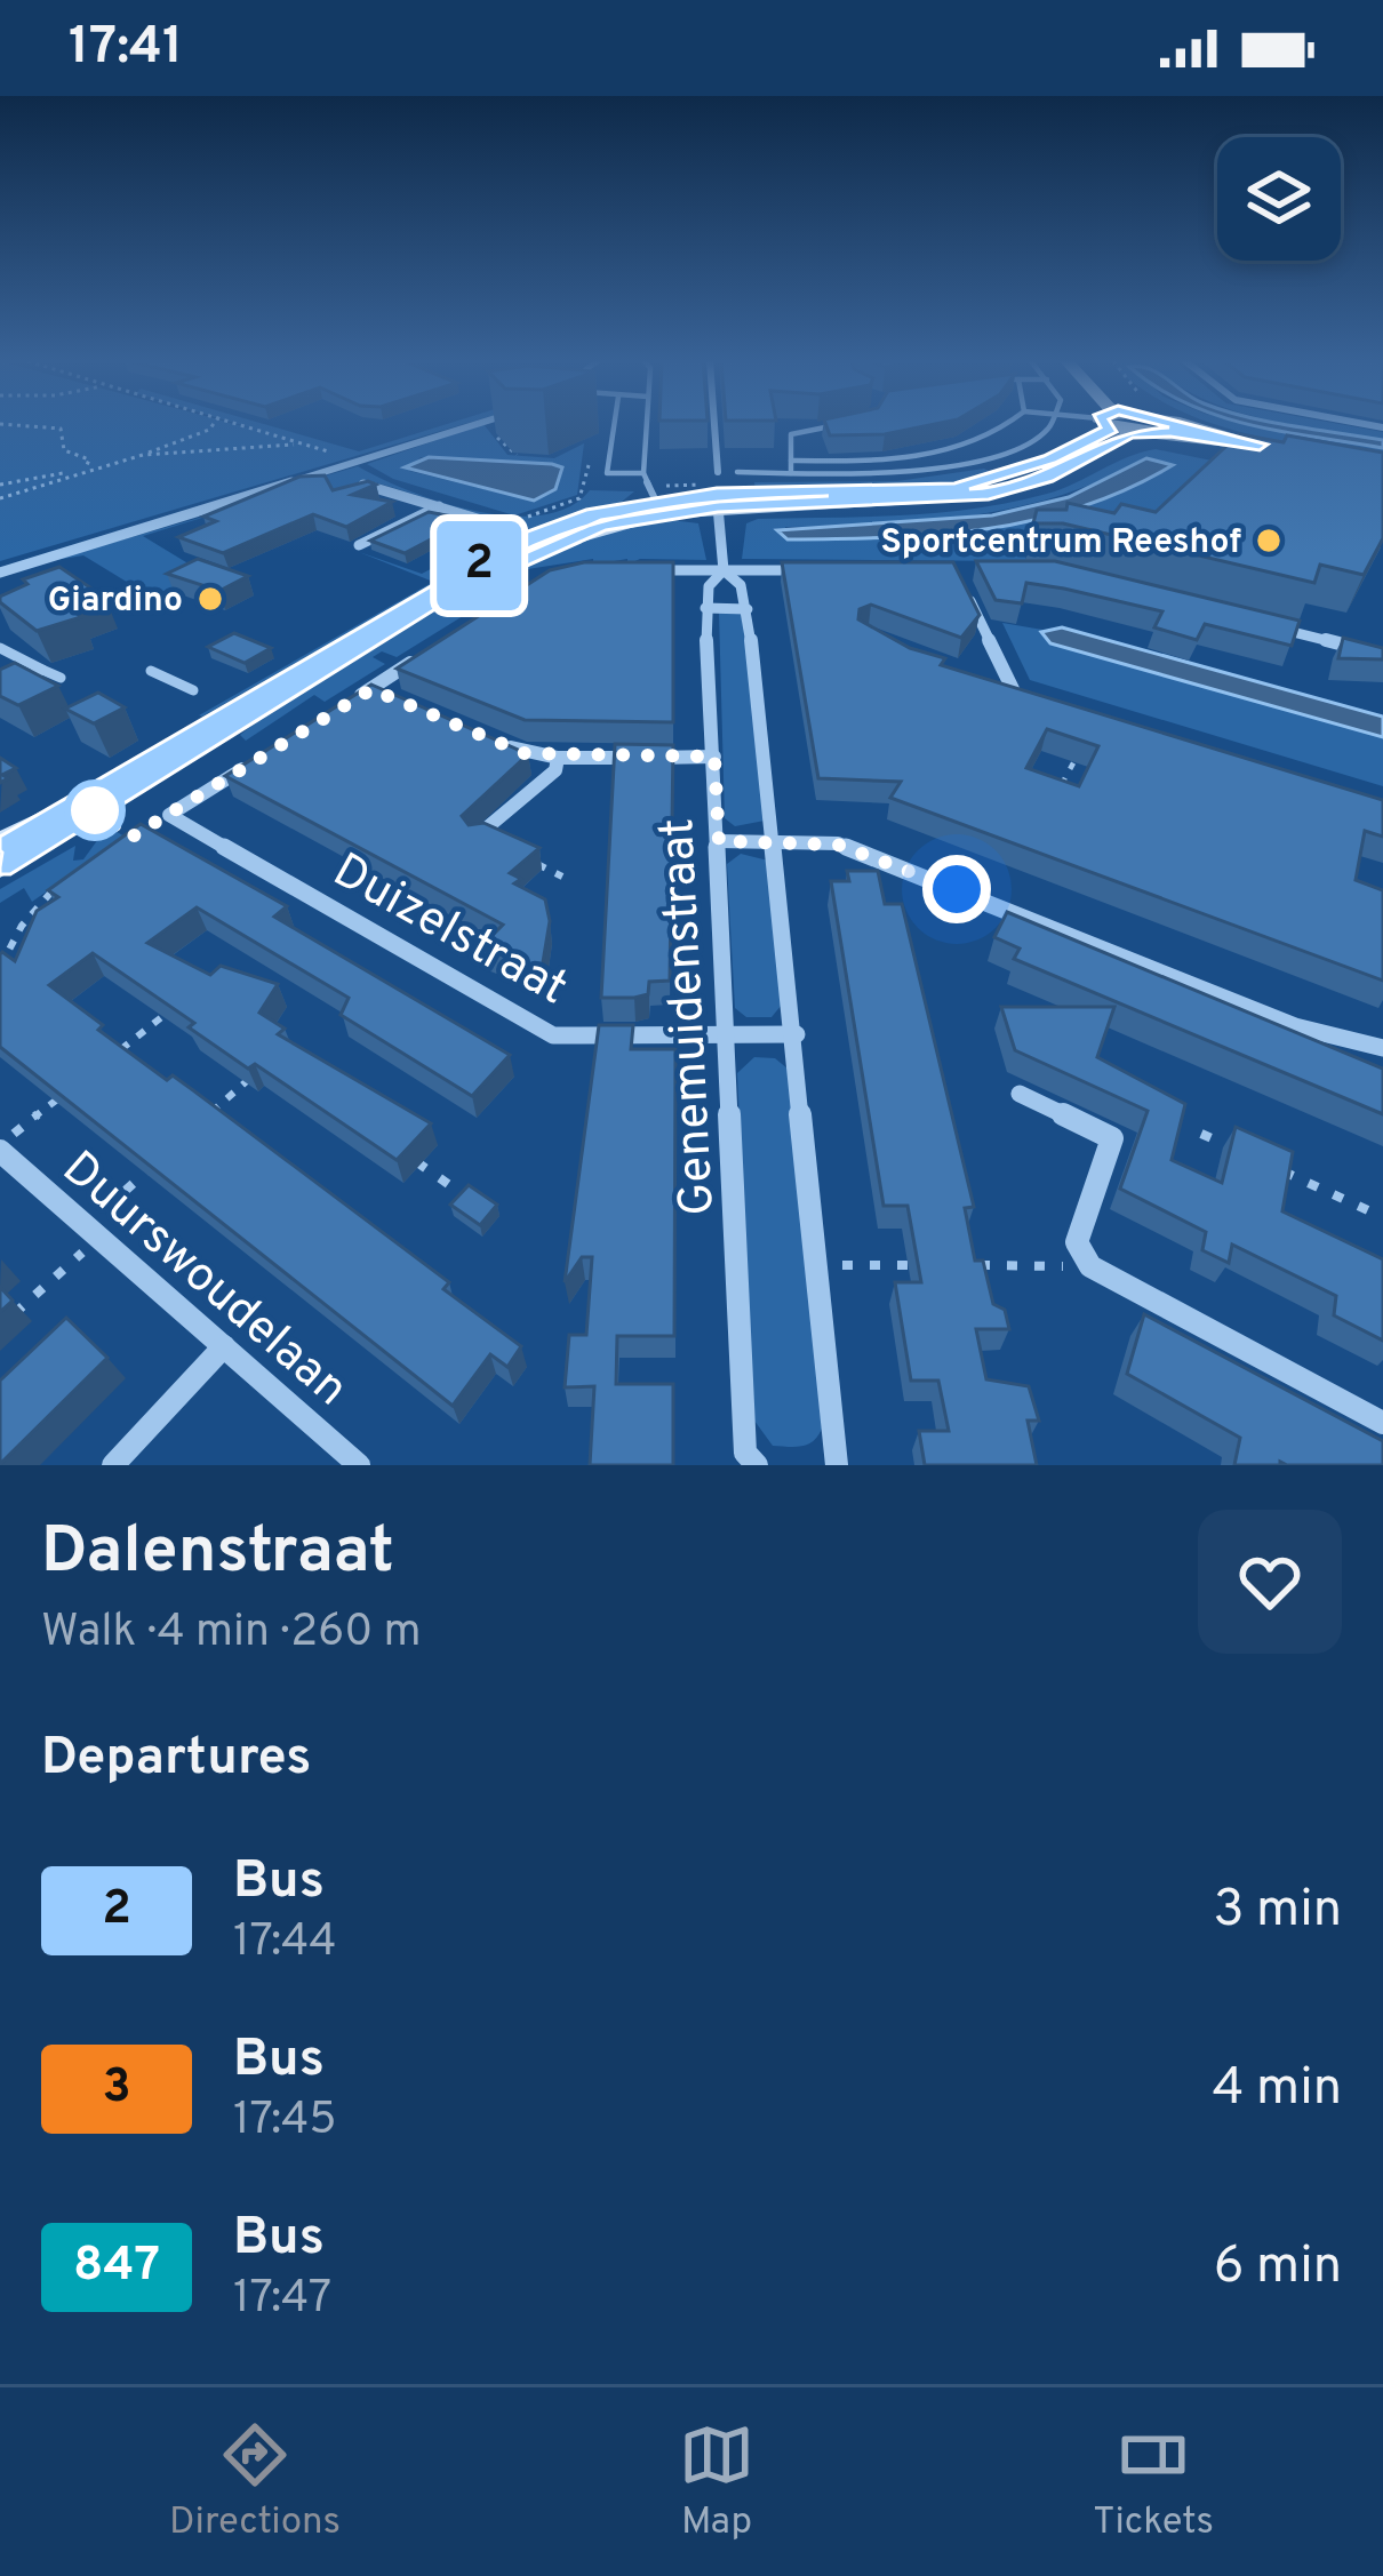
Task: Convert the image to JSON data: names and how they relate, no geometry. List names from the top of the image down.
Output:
{
  "streets": {
    "street": ["Duizelstraat", "Genemuidenstraat", "Duurswoudelaan"]
  },
  "crossings": [
    ["Duizelstraat", "Genemuidenstraat"]
  ],
  "places": ["Sportcentrum Reeshof", "Giardino"],
  "lines": ["bus line 2"],
  "page": {
    "status": "17:41",
    "on_map": "2",
    "heading": [
      ["Dalenstraat", "Walk · 4 min · 260 m"],
      "Departures"
    ],
    "list": [
      {
        "mark": "2",
        "name": "Bus",
        "note": "17:44",
        "value": "3 min"
      },
      {
        "mark": "3",
        "name": "Bus",
        "note": "17:45",
        "value": "4 min"
      },
      {
        "mark": "847",
        "name": "Bus",
        "note": "17:47",
        "value": "6 min"
      }
    ],
    "tabs": ["Directions", "Map", "Tickets"]
  }
}
